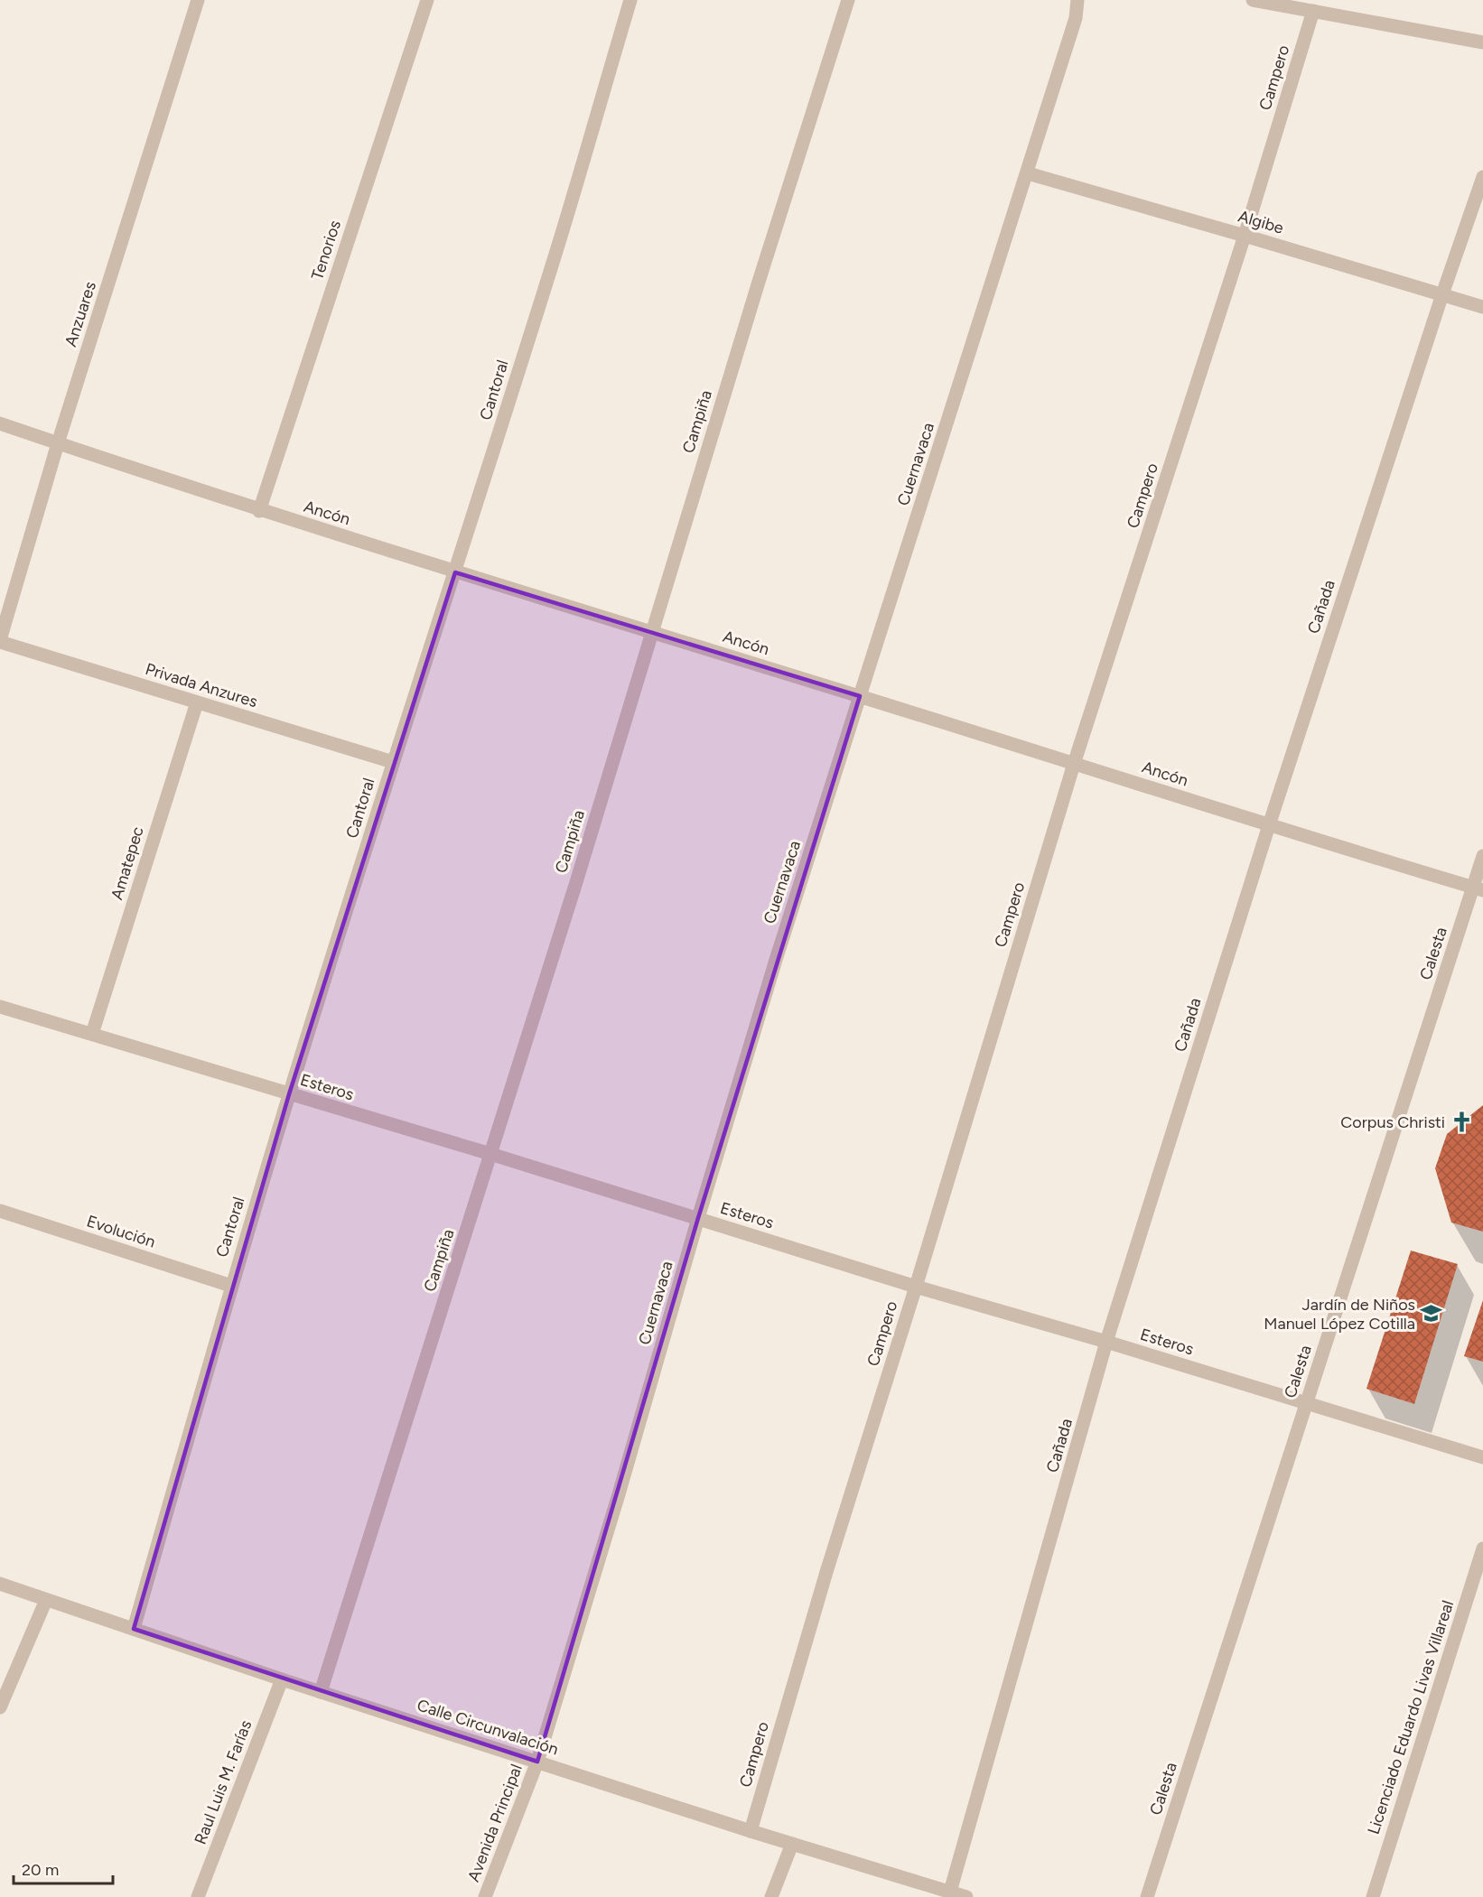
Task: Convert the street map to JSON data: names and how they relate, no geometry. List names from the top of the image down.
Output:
{
  "streets": {
    "street": [
      "Campero",
      "Algibe",
      "Tenorios",
      "Anzuares",
      "Cantoral",
      "Campiña",
      "Cuernavaca",
      "Ancón",
      "Cañada",
      "Privada Anzures",
      "Amatepec",
      "Calesta",
      "Esteros",
      "Evolución",
      "Licenciado Eduardo Livas Villareal",
      "Calle Circunvalación",
      "Raul Luis M. Farías",
      "Avenida Principal"
    ]
  },
  "crossings": [
    ["Campero", "Algibe"],
    ["Campero", "Ancón"],
    ["Campero", "Esteros"],
    ["Campero", "Calle Circunvalación"],
    ["Algibe", "Cuernavaca"],
    ["Algibe", "Cañada"],
    ["Tenorios", "Ancón"],
    ["Anzuares", "Ancón"],
    ["Anzuares", "Privada Anzures"],
    ["Cantoral", "Ancón"],
    ["Cantoral", "Privada Anzures"],
    ["Cantoral", "Esteros"],
    ["Cantoral", "Evolución"],
    ["Cantoral", "Calle Circunvalación"],
    ["Campiña", "Ancón"],
    ["Campiña", "Esteros"],
    ["Campiña", "Calle Circunvalación"],
    ["Cuernavaca", "Ancón"],
    ["Cuernavaca", "Esteros"],
    ["Cuernavaca", "Calle Circunvalación"],
    ["Cuernavaca", "Avenida Principal"],
    ["Ancón", "Cañada"],
    ["Ancón", "Calesta"],
    ["Cañada", "Esteros"],
    ["Cañada", "Calle Circunvalación"],
    ["Privada Anzures", "Amatepec"],
    ["Amatepec", "Esteros"],
    ["Calesta", "Esteros"],
    ["Calle Circunvalación", "Raul Luis M. Farías"],
    ["Calle Circunvalación", "Avenida Principal"]
  ],
  "places": {
    "church": ["Corpus Christi"],
    "school or university": ["Jardín de Niños Manuel López Cotilla"]
  },
  "scale_bar": "20 m"
}
